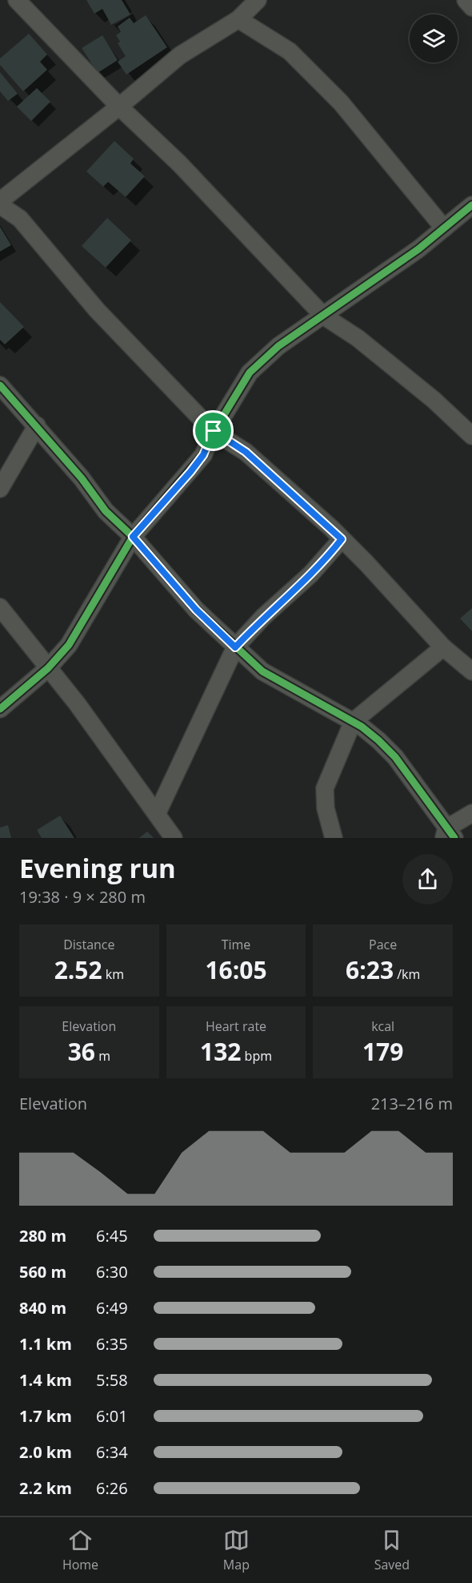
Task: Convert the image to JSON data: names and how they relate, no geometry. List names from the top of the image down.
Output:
{
  "page": {
    "heading": ["Evening run", "19:38 · 9 × 280 m"],
    "stats": [
      ["Distance", "2.52 km"],
      ["Time", "16:05"],
      ["Pace", "6:23 /km"],
      ["Elevation", "36 m"],
      ["Heart rate", "132 bpm"],
      ["kcal", "179"]
    ],
    "chart": ["Elevation", "213–216 m"],
    "list": [
      {
        "name": "280 m",
        "note": "6:45"
      },
      {
        "name": "560 m",
        "note": "6:30"
      },
      {
        "name": "840 m",
        "note": "6:49"
      },
      {
        "name": "1.1 km",
        "note": "6:35"
      },
      {
        "name": "1.4 km",
        "note": "5:58"
      },
      {
        "name": "1.7 km",
        "note": "6:01"
      },
      {
        "name": "2.0 km",
        "note": "6:34"
      },
      {
        "name": "2.2 km",
        "note": "6:26"
      }
    ],
    "tabs": ["Home", "Map", "Saved"]
  }
}
